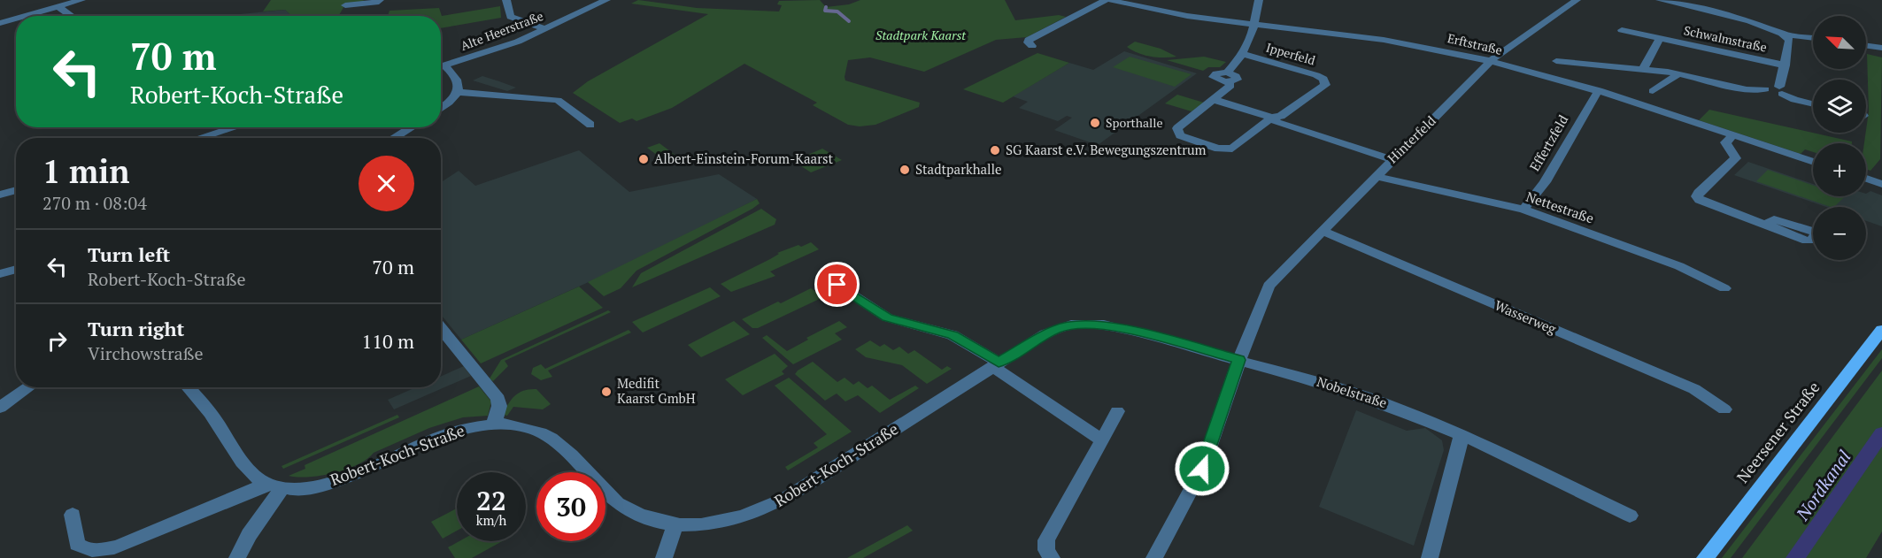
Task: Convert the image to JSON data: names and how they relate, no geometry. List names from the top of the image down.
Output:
{
  "streets": {
    "main road": ["Neersener Straße"],
    "street": [
      "Alte Heerstraße",
      "Schwalmstraße",
      "Erftstraße",
      "Ipperfeld",
      "Hinterfeld",
      "Effertzfeld",
      "Nettestraße",
      "Wasserweg",
      "Nobelstraße",
      "Robert-Koch-Straße"
    ]
  },
  "crossings": [
    ["Erftstraße", "Hinterfeld"],
    ["Erftstraße", "Effertzfeld"],
    ["Hinterfeld", "Nettestraße"],
    ["Hinterfeld", "Wasserweg"],
    ["Hinterfeld", "Nobelstraße"],
    ["Hinterfeld", "Robert-Koch-Straße"],
    ["Effertzfeld", "Nettestraße"],
    ["Nobelstraße", "Robert-Koch-Straße"]
  ],
  "water": ["Nordkanal"],
  "parks": ["Stadtpark Kaarst"],
  "places": [
    "Sporthalle",
    "SG Kaarst e.V. Bewegungszentrum",
    "Albert-Einstein-Forum-Kaarst",
    "Stadtparkhalle",
    "Medifit Kaarst GmbH"
  ],
  "north": "top left",
  "page": {
    "map_buttons": ["+", "−"],
    "turn": ["70 m", "Robert-Koch-Straße"],
    "heading": ["1 min", "270 m · 08:04"],
    "list": [
      {
        "name": "Turn left",
        "note": "Robert-Koch-Straße",
        "value": "70 m"
      },
      {
        "name": "Turn right",
        "note": "Virchowstraße",
        "value": "110 m"
      }
    ],
    "speed": "22 km/h",
    "limit": "30"
  }
}
